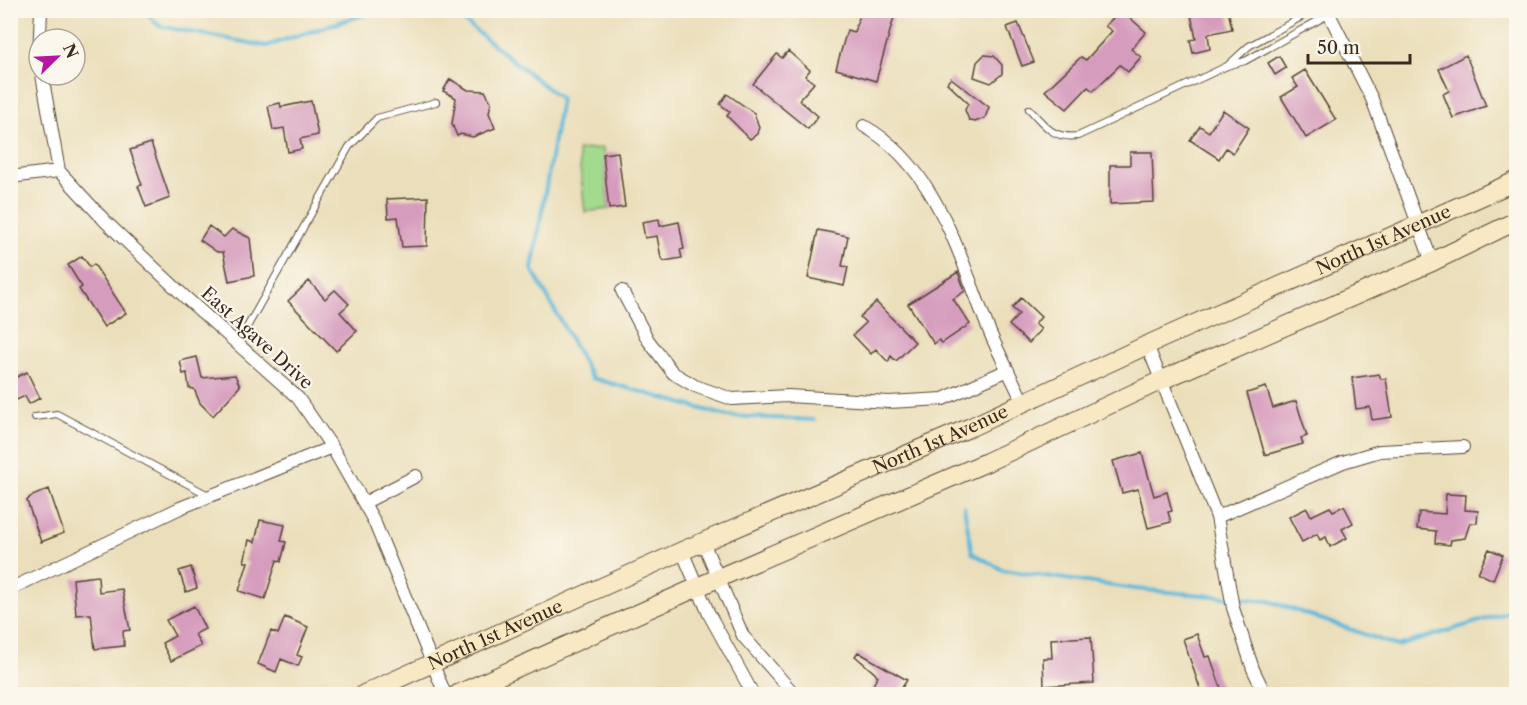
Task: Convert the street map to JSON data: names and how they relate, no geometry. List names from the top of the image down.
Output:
{
  "streets": {
    "main road": ["North 1st Avenue"],
    "street": ["East Agave Drive"]
  },
  "crossings": [
    ["North 1st Avenue", "East Agave Drive"]
  ],
  "scale_bar": "50 m",
  "north": "top right"
}
